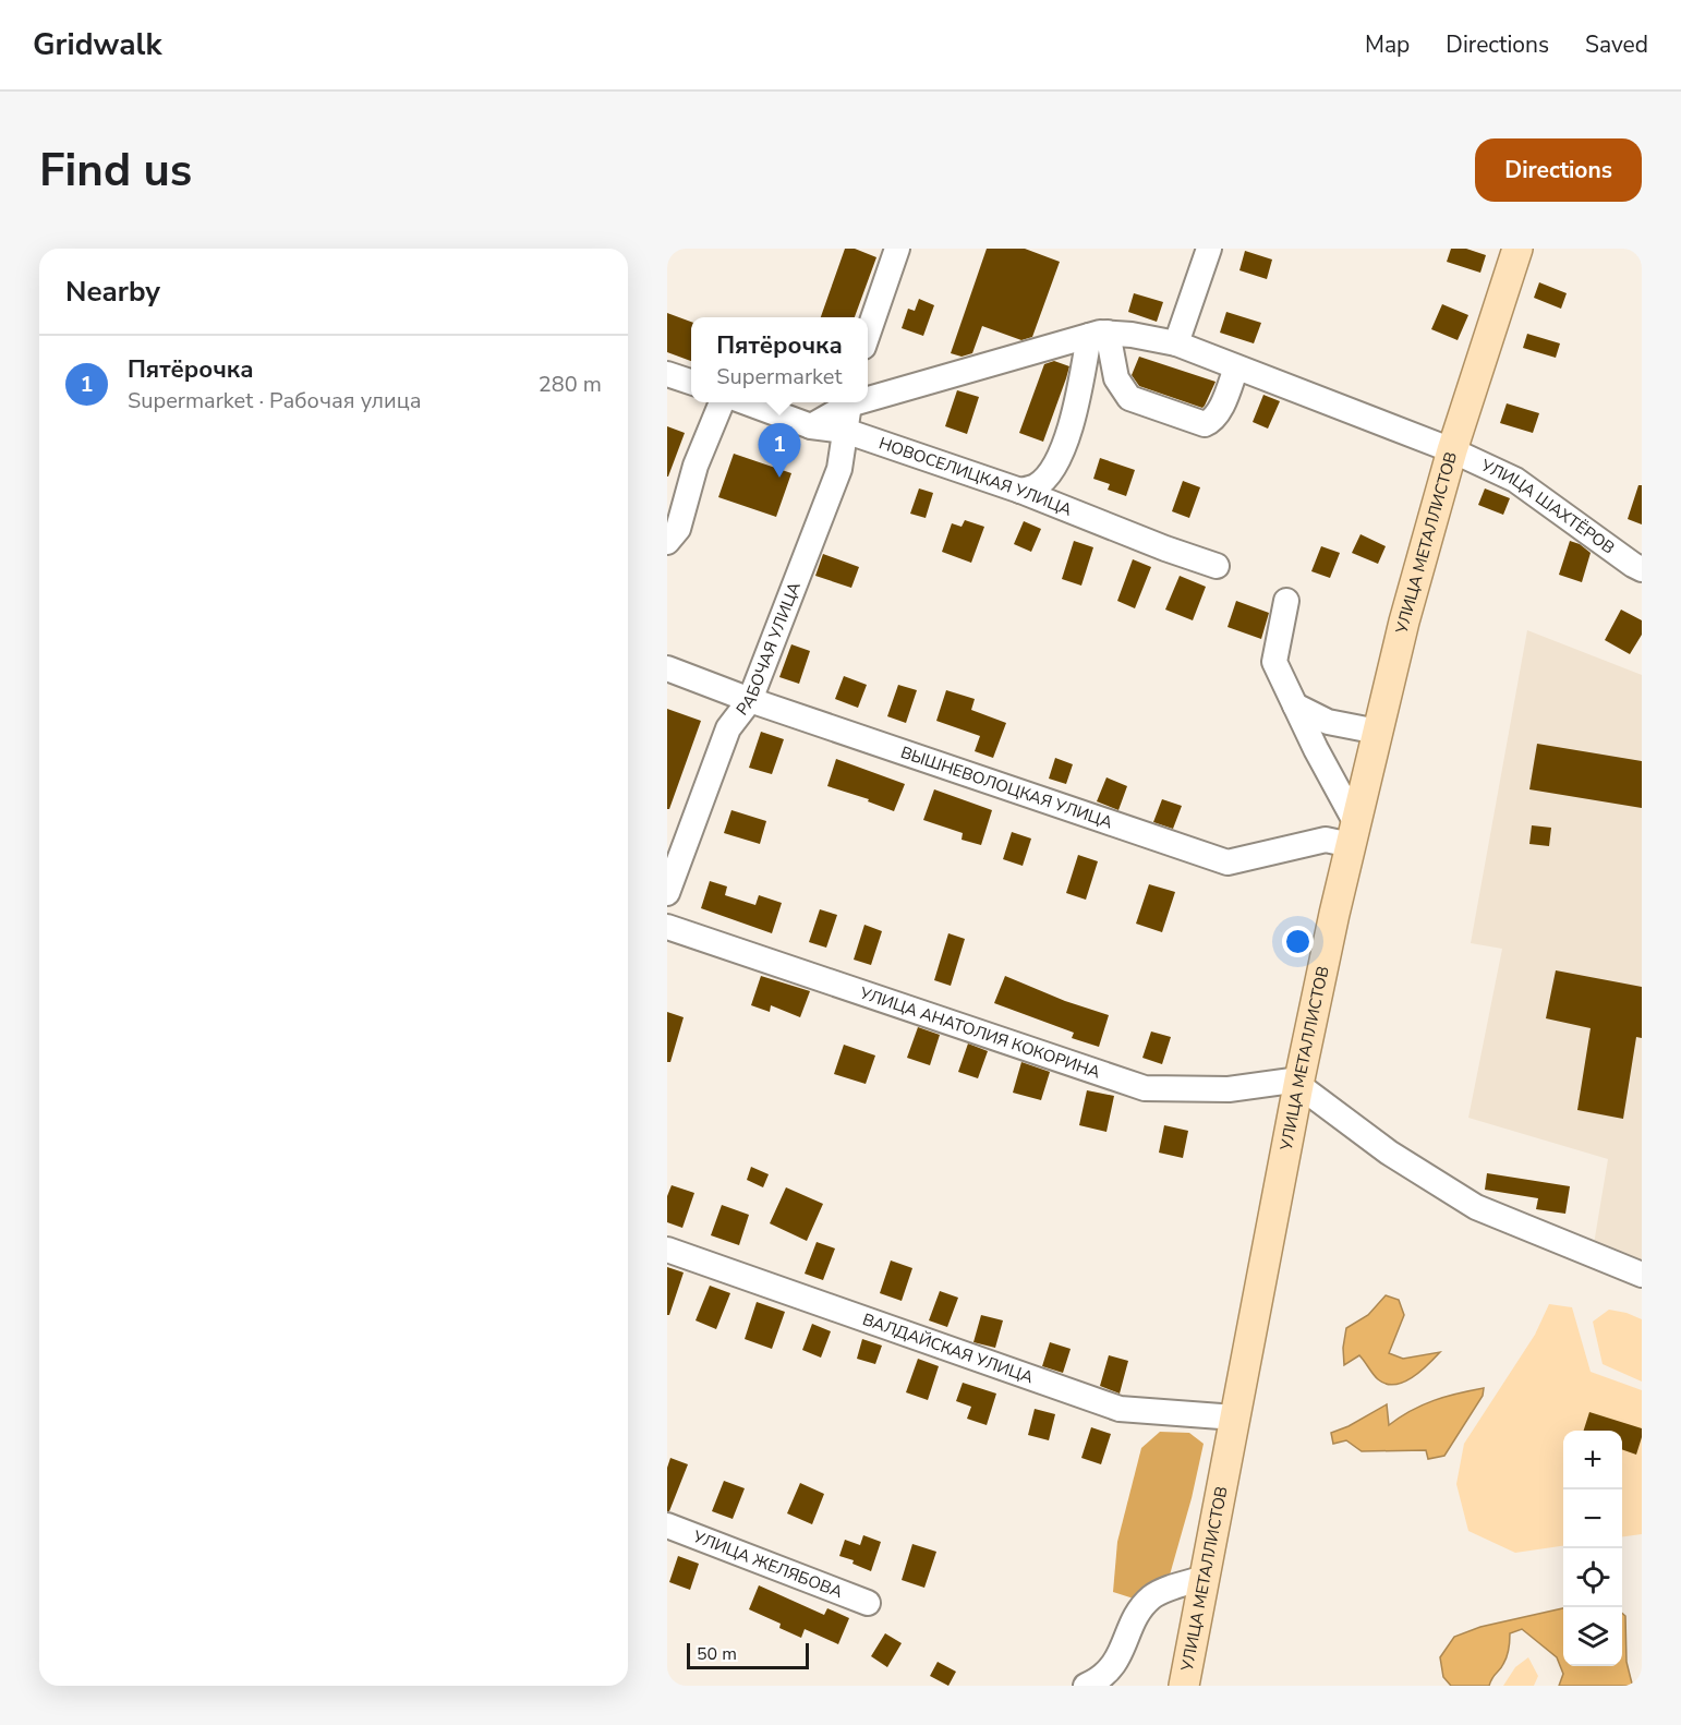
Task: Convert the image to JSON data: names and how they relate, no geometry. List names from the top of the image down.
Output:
{
  "streets": {
    "main road": ["УЛИЦА МЕТАЛЛИСТОВ"],
    "street": [
      "НОВОСЕЛИЦКАЯ УЛИЦА",
      "УЛИЦА ШАХТЁРОВ",
      "РАБОЧАЯ УЛИЦА",
      "ВЫШНЕВОЛОЦКАЯ УЛИЦА",
      "УЛИЦА АНАТОЛИЯ КОКОРИНА",
      "ВАЛДАЙСКАЯ УЛИЦА",
      "УЛИЦА ЖЕЛЯБОВА"
    ]
  },
  "crossings": [
    ["НОВОСЕЛИЦКАЯ УЛИЦА", "РАБОЧАЯ УЛИЦА"],
    ["УЛИЦА ШАХТЁРОВ", "УЛИЦА МЕТАЛЛИСТОВ"],
    ["УЛИЦА МЕТАЛЛИСТОВ", "ВЫШНЕВОЛОЦКАЯ УЛИЦА"],
    ["УЛИЦА МЕТАЛЛИСТОВ", "УЛИЦА АНАТОЛИЯ КОКОРИНА"],
    ["УЛИЦА МЕТАЛЛИСТОВ", "ВАЛДАЙСКАЯ УЛИЦА"],
    ["РАБОЧАЯ УЛИЦА", "ВЫШНЕВОЛОЦКАЯ УЛИЦА"]
  ],
  "scale_bar": "50 m",
  "page": {
    "header": "Gridwalk",
    "nav": ["Map", "Directions", "Saved"],
    "buttons": "Directions",
    "title": "Find us",
    "heading": "Nearby",
    "popup": ["Пятёрочка", "Supermarket"],
    "list": [
      {
        "mark": "1",
        "name": "Пятёрочка",
        "note": "Supermarket · Рабочая улица",
        "value": "280 m"
      }
    ],
    "pins": "1",
    "map_buttons": ["+", "−"],
    "scale": "50 m"
  }
}
